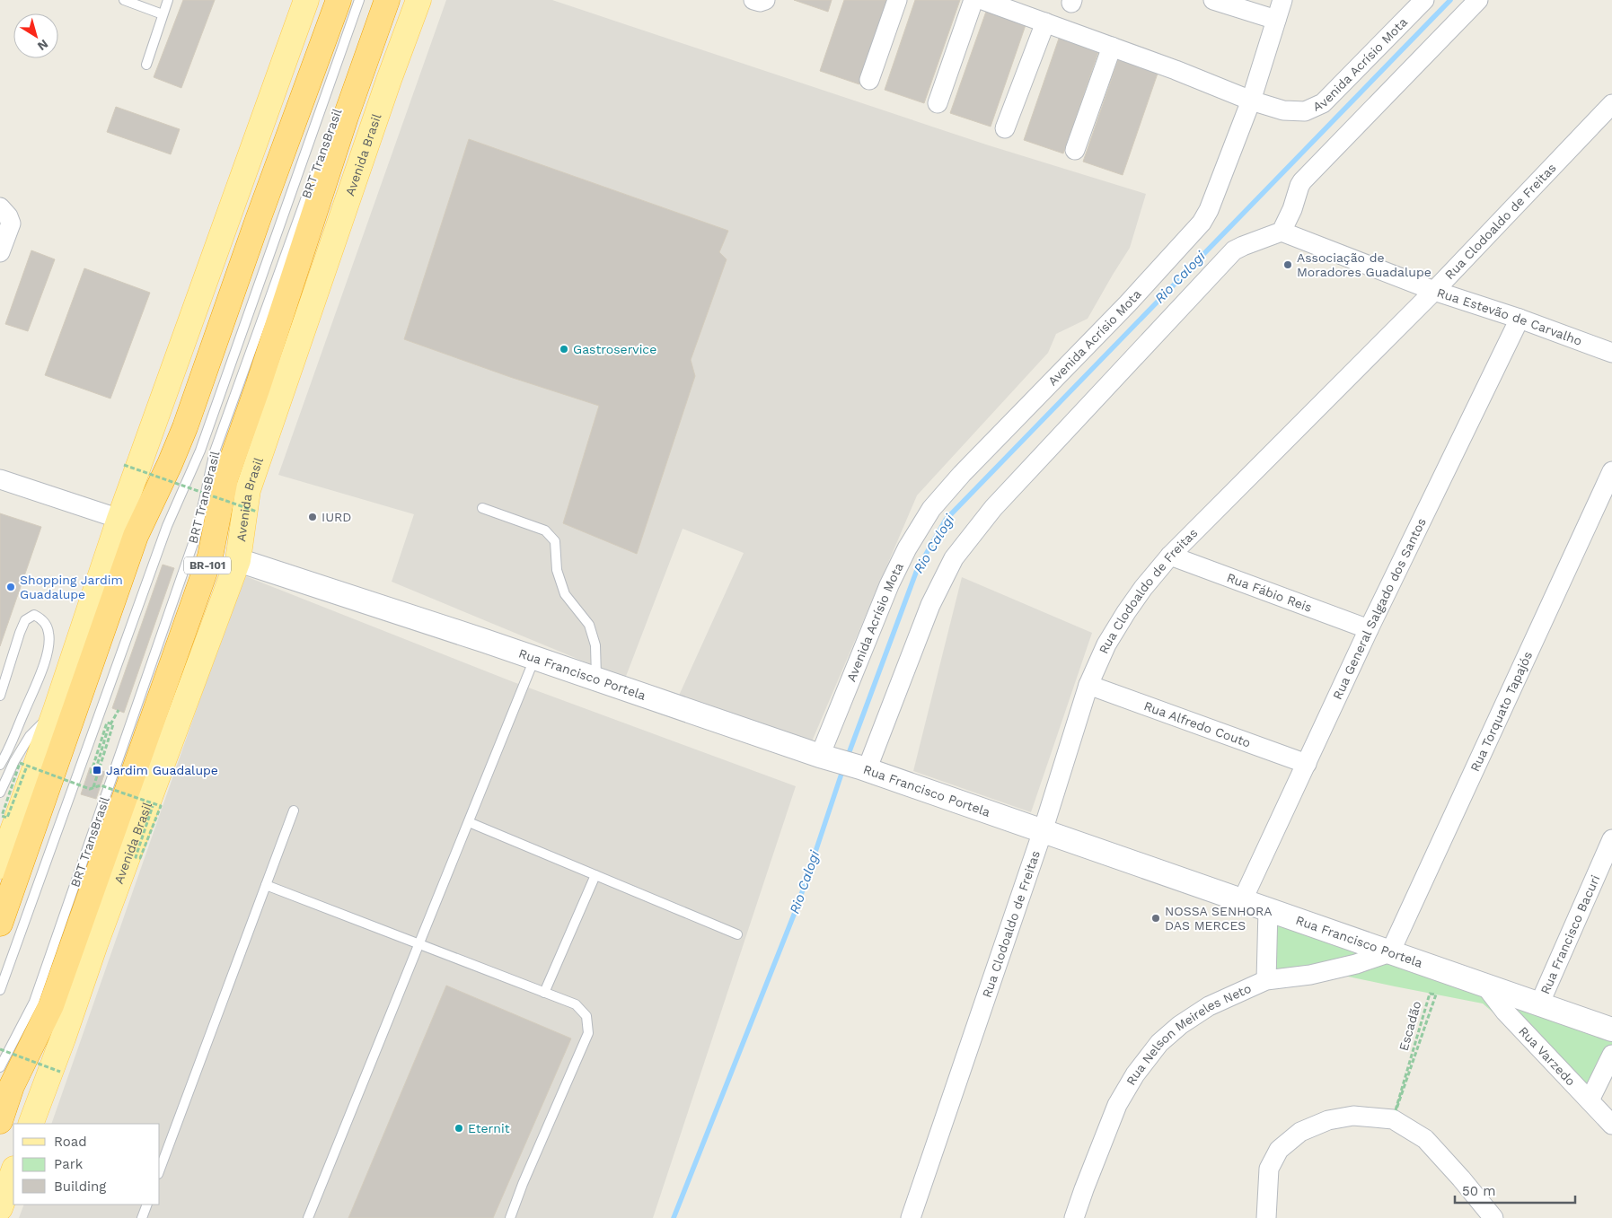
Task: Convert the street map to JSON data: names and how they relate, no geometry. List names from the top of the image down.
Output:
{
  "streets": {
    "highway": ["Avenida Brasil", "BR-101"],
    "street": [
      "Avenida Acrísio Mota",
      "Rua Clodoaldo de Freitas",
      "Rua Estevão de Carvalho",
      "Rua Fábio Reis",
      "Rua General Salgado dos Santos",
      "Rua Francisco Portela",
      "Rua Torquato Tapajós",
      "Rua Alfredo Couto",
      "Rua Francisco Bacuri",
      "Rua Nelson Meireles Neto",
      "Rua Varzedo"
    ],
    "lane": ["BRT TransBrasil"],
    "path": ["Escadão"]
  },
  "crossings": [
    ["Avenida Acrísio Mota", "Rua Francisco Portela"],
    ["Avenida Brasil", "Rua Francisco Portela"],
    ["Rua Clodoaldo de Freitas", "Rua Estevão de Carvalho"],
    ["Rua Clodoaldo de Freitas", "Rua Fábio Reis"],
    ["Rua Clodoaldo de Freitas", "Rua Francisco Portela"],
    ["Rua Clodoaldo de Freitas", "Rua Alfredo Couto"],
    ["Rua Estevão de Carvalho", "Rua General Salgado dos Santos"],
    ["Rua Fábio Reis", "Rua General Salgado dos Santos"],
    ["Rua General Salgado dos Santos", "Rua Francisco Portela"],
    ["Rua General Salgado dos Santos", "Rua Alfredo Couto"],
    ["Rua Francisco Portela", "Rua Torquato Tapajós"],
    ["Rua Francisco Portela", "Rua Francisco Bacuri"],
    ["Rua Francisco Portela", "Rua Nelson Meireles Neto"],
    ["Rua Francisco Portela", "Rua Varzedo"],
    ["Rua Torquato Tapajós", "Rua Nelson Meireles Neto"]
  ],
  "water": ["Rio Calogi"],
  "places": {
    "other": [
      "Associação de Moradores Guadalupe",
      "Gastroservice",
      "IURD",
      "Shopping Jardim Guadalupe",
      "NOSSA SENHORA DAS MERCES",
      "Eternit"
    ],
    "transit": ["Jardim Guadalupe"]
  },
  "legend": ["Road", "Park", "Building"],
  "scale_bar": "50 m",
  "north": "bottom right"
}
